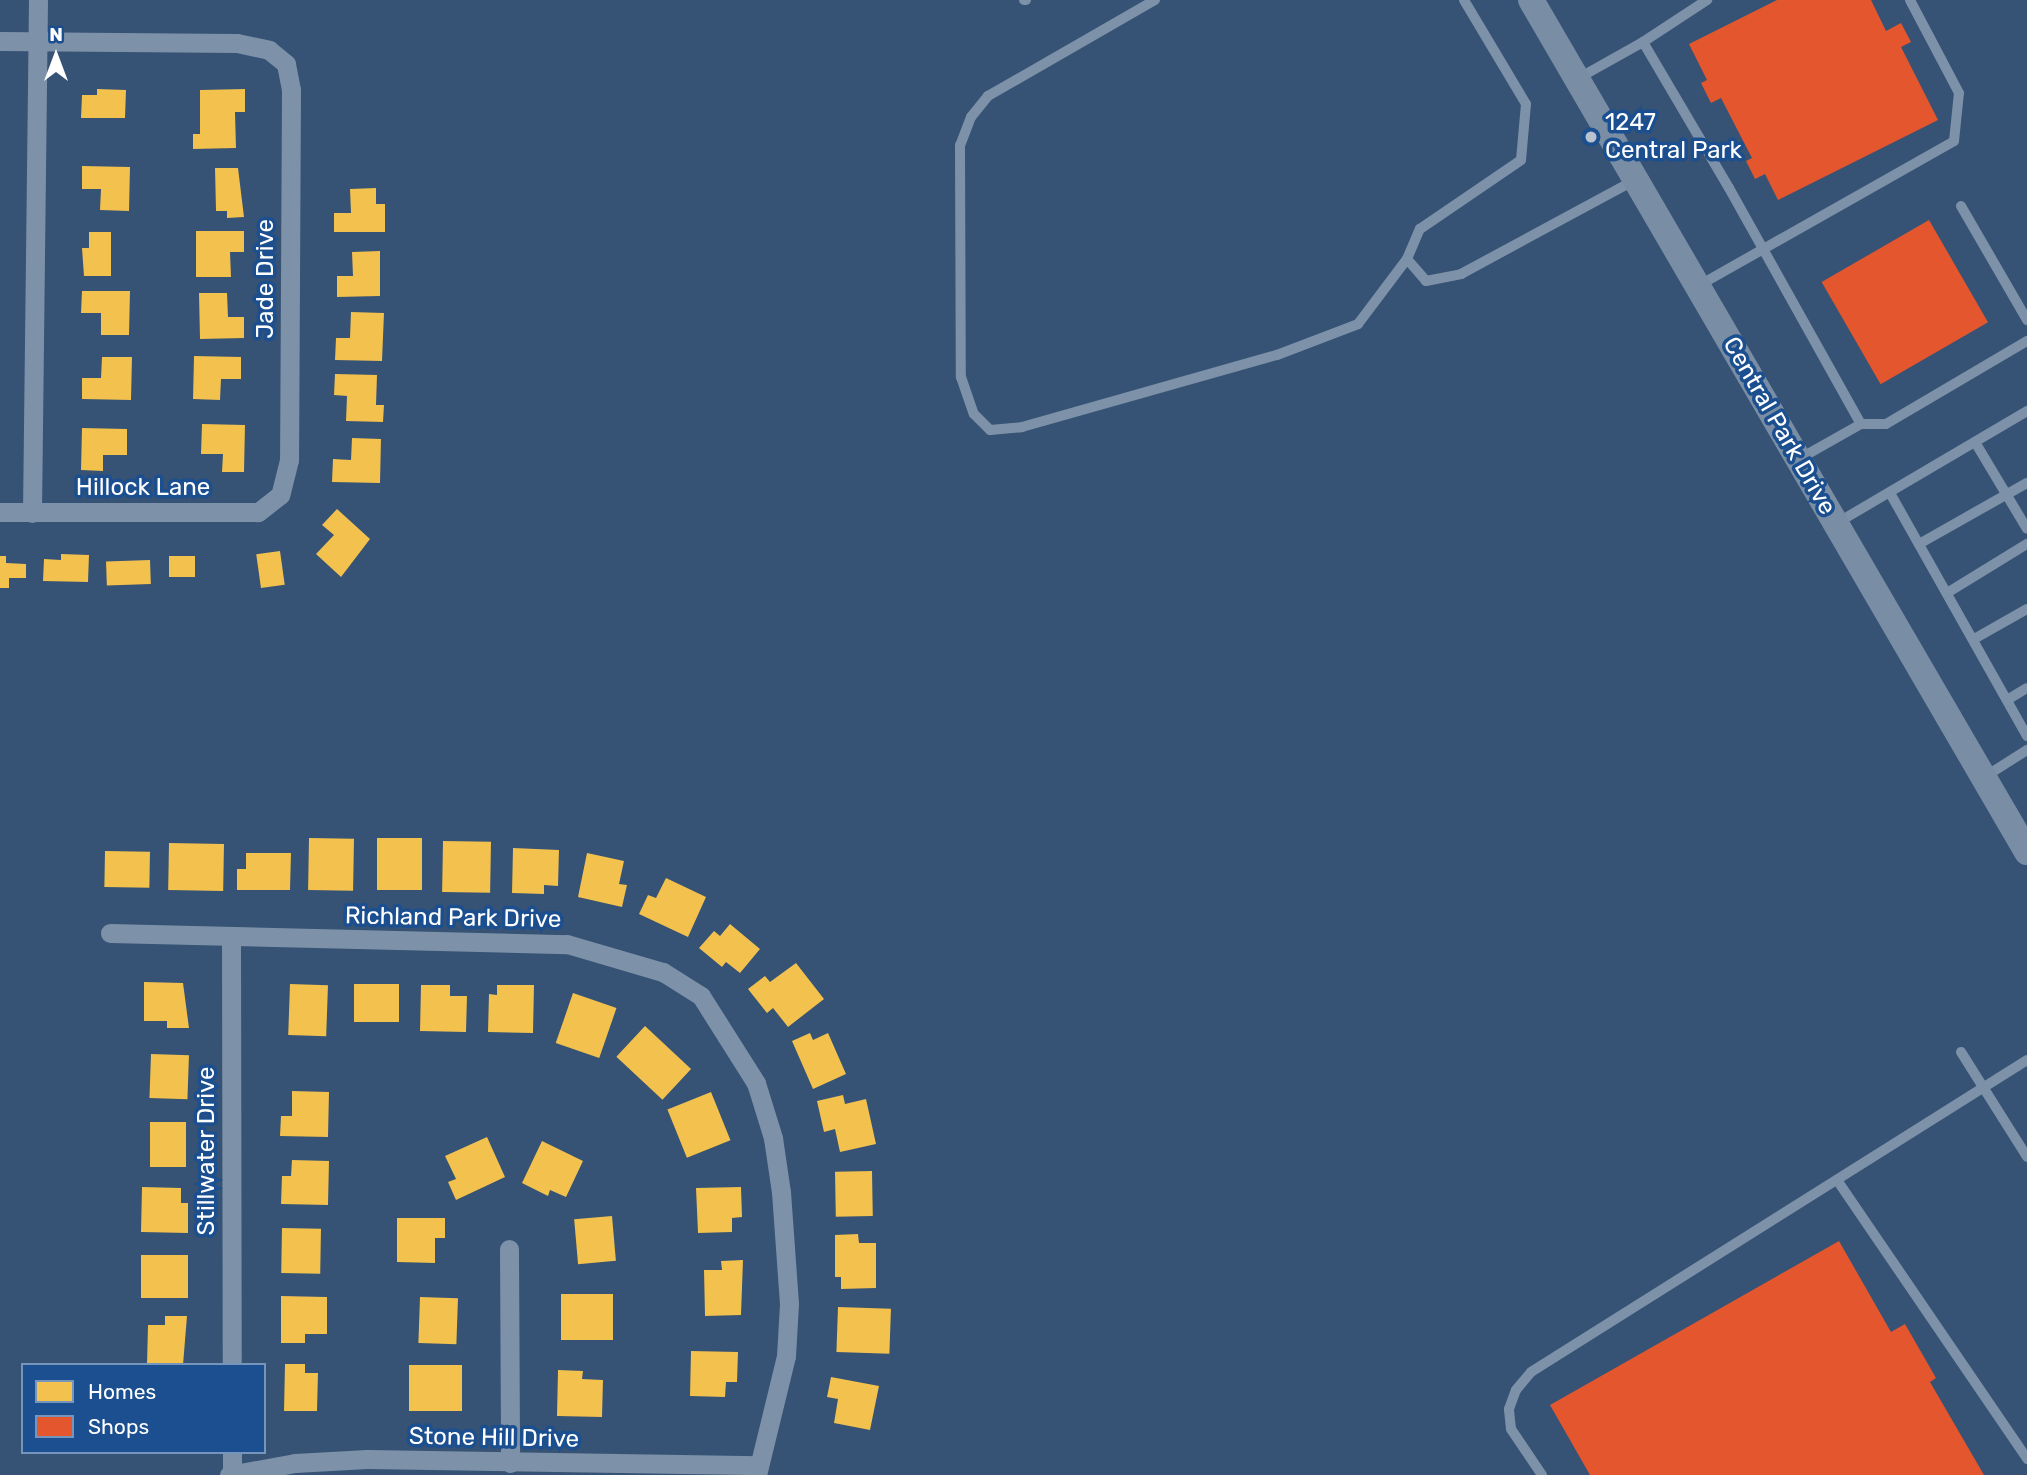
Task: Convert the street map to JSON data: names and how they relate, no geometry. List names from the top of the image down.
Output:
{
  "streets": {
    "street": [
      "Jade Drive",
      "Central Park Drive",
      "Hillock Lane",
      "Richland Park Drive",
      "Stillwater Drive",
      "Stone Hill Drive"
    ]
  },
  "crossings": [
    ["Jade Drive", "Hillock Lane"],
    ["Richland Park Drive", "Stillwater Drive"],
    ["Richland Park Drive", "Stone Hill Drive"]
  ],
  "places": ["1247 Central Park"],
  "legend": ["Homes", "Shops"],
  "north": "top"
}
